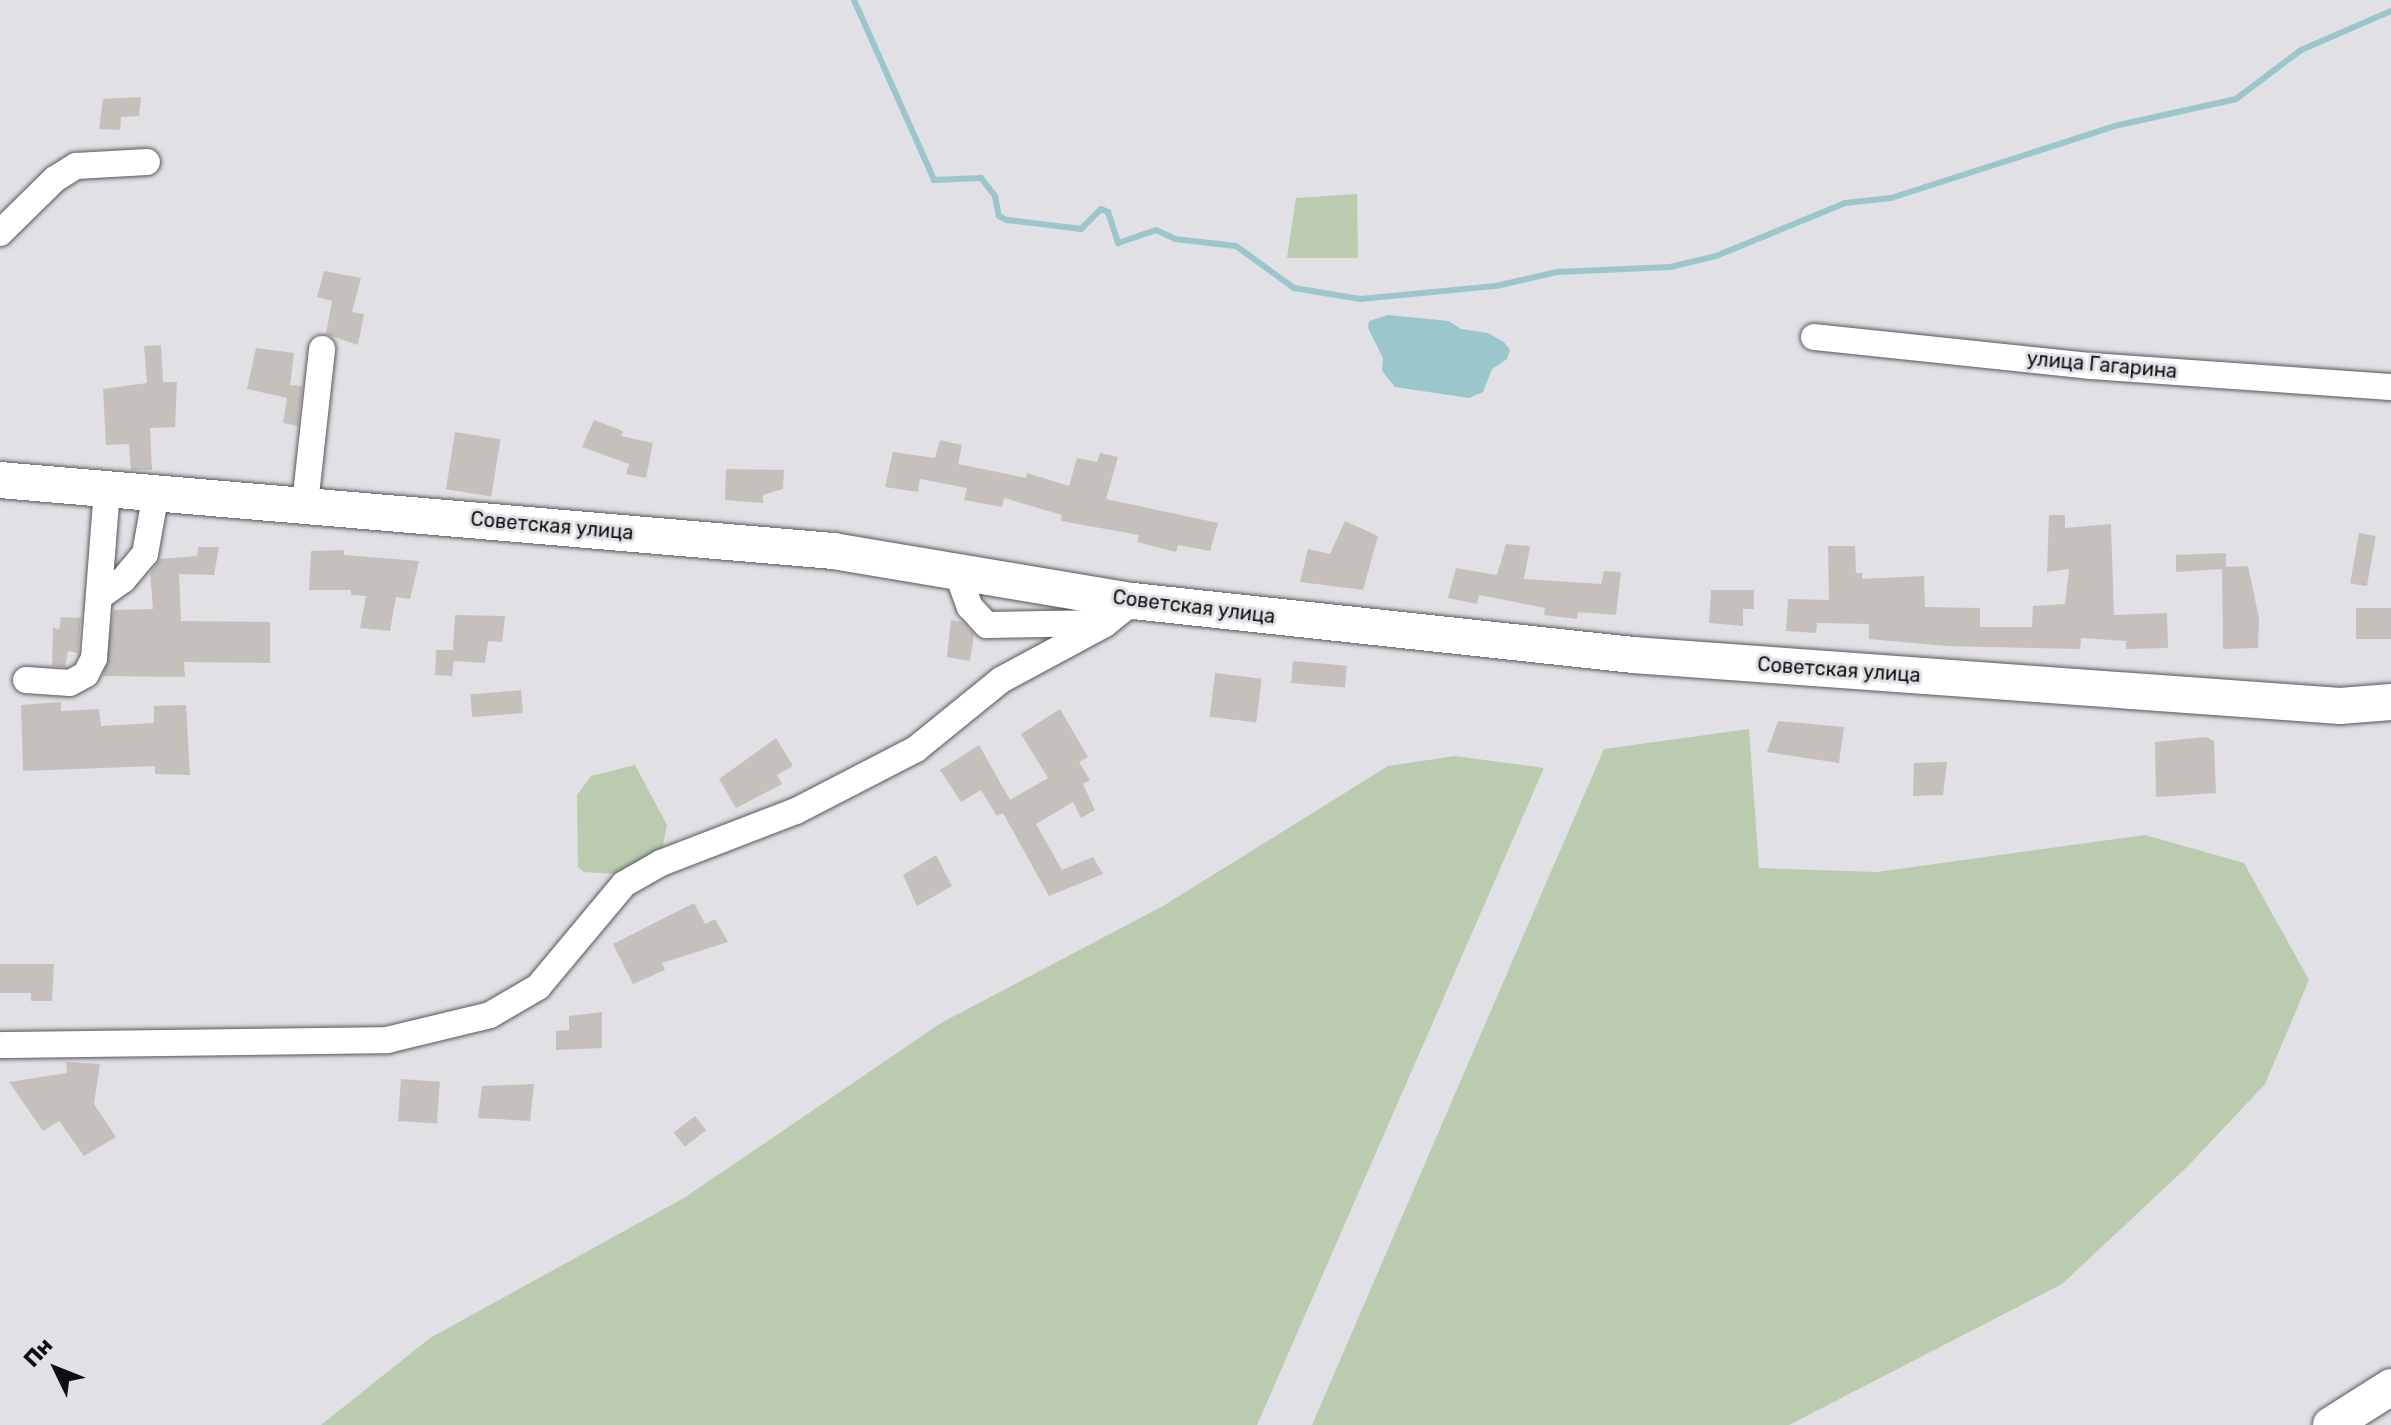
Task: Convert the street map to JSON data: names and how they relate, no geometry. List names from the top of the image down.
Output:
{
  "streets": {
    "main road": ["Советская улица"],
    "street": ["улица Гагарина"]
  },
  "north": "top left"
}
